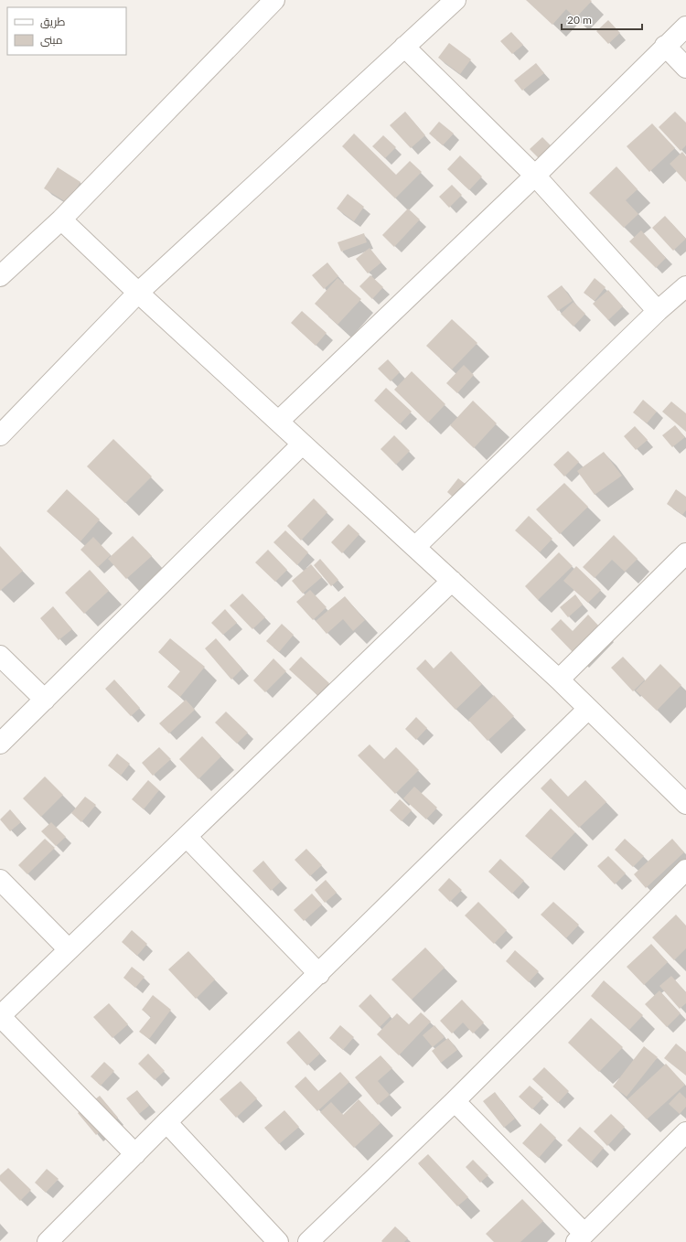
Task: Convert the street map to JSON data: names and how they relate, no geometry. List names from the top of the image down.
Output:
{
  "legend": ["طريق", "مبنى"],
  "scale_bar": "20 m"
}
